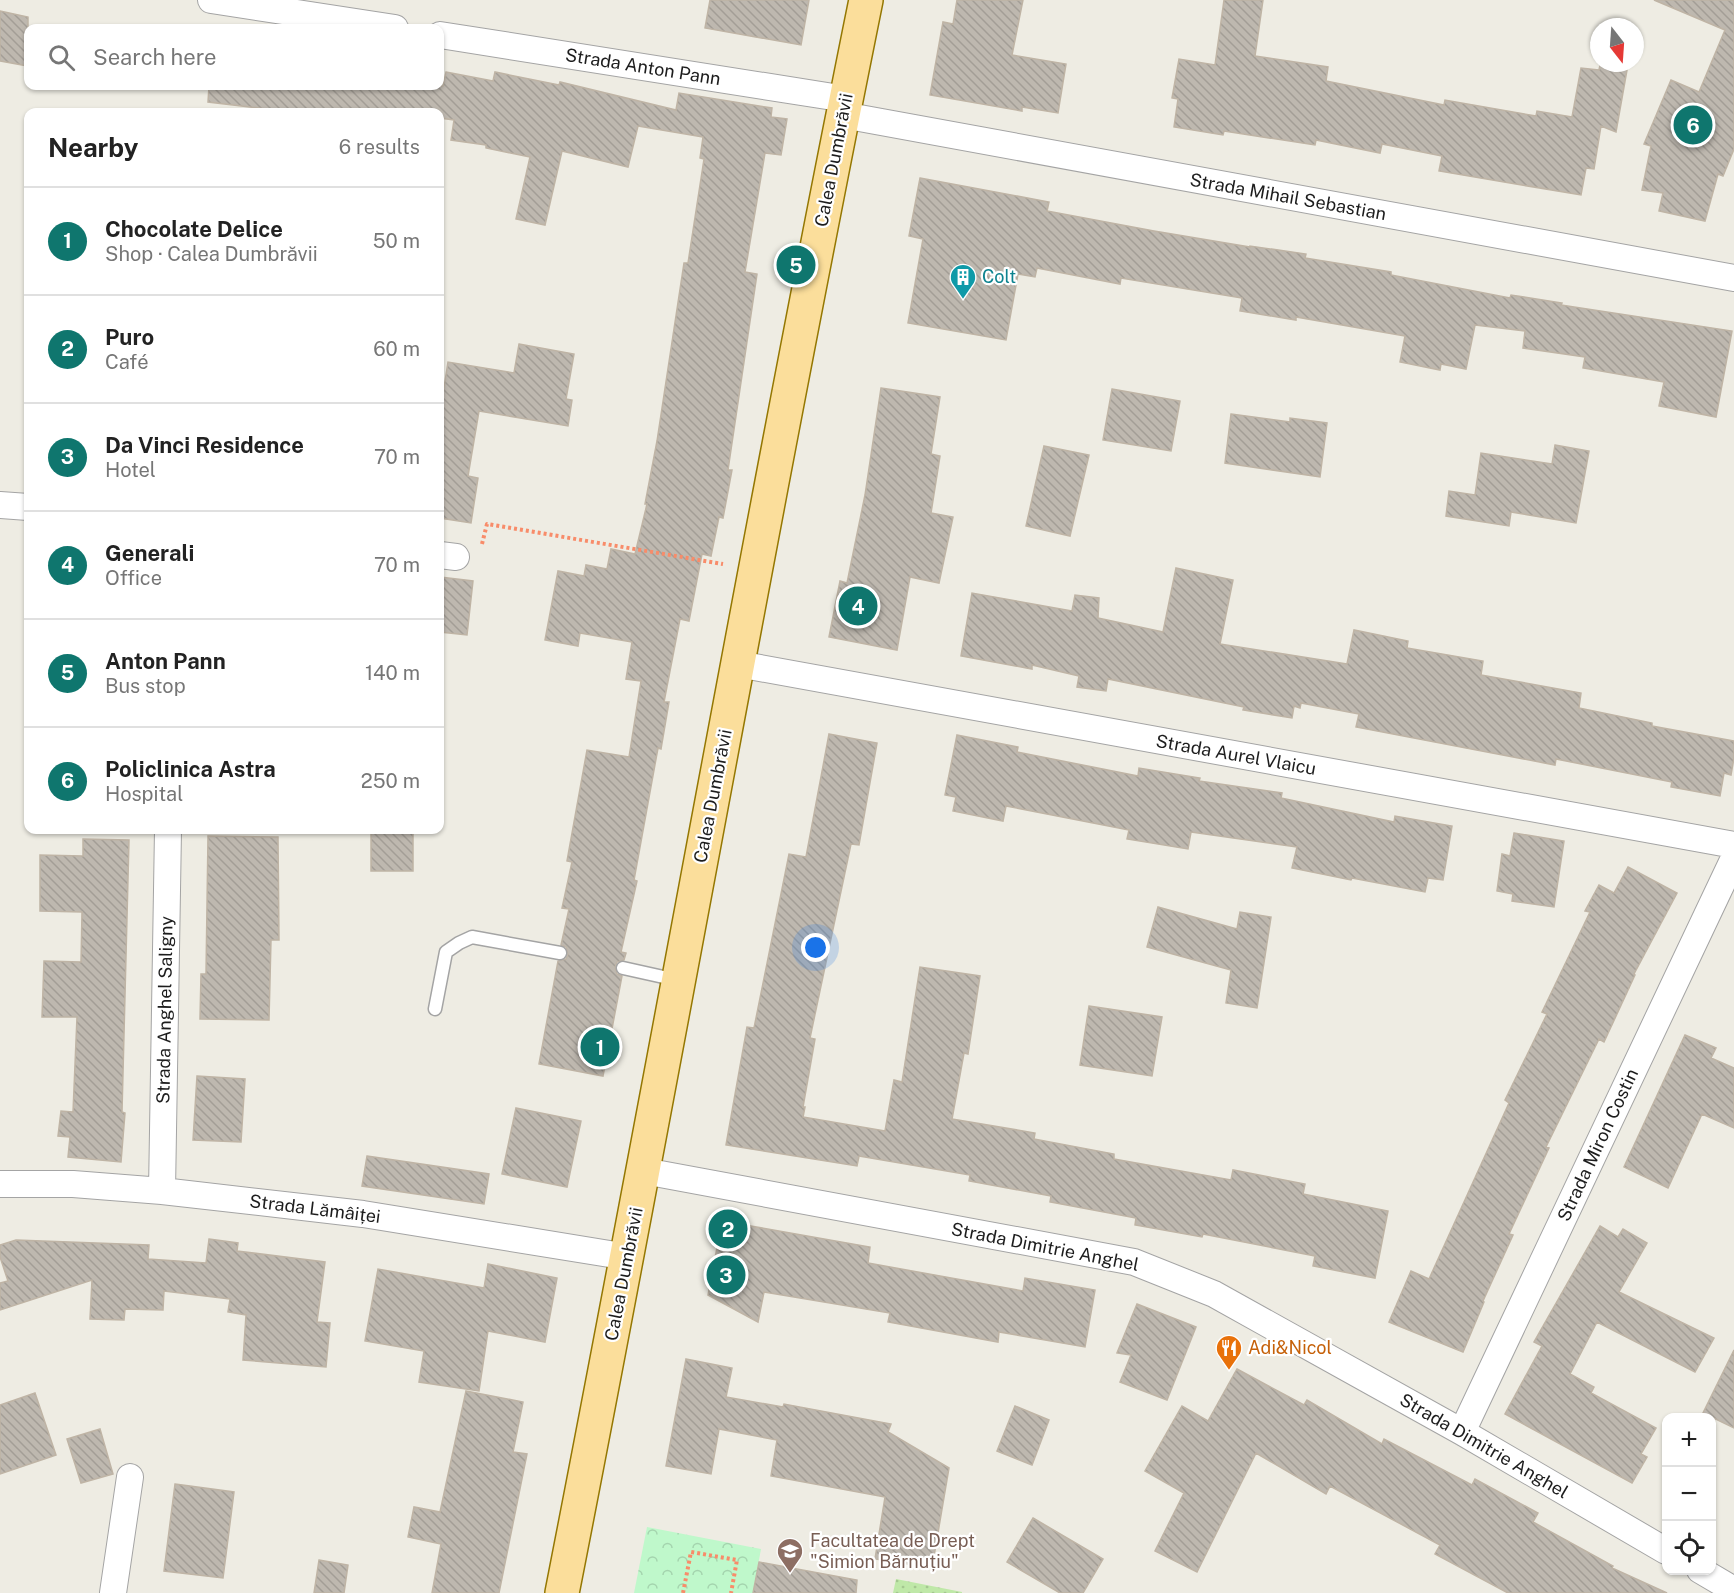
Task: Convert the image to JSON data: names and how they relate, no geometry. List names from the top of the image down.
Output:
{
  "streets": {
    "main road": ["Calea Dumbrăvii"],
    "street": [
      "Strada Anton Pann",
      "Strada Mihail Sebastian",
      "Strada Aurel Vlaicu",
      "Strada Anghel Saligny",
      "Strada Miron Costin",
      "Strada Lămâiței",
      "Strada Dimitrie Anghel"
    ]
  },
  "crossings": [
    ["Strada Anton Pann", "Calea Dumbrăvii"],
    ["Strada Anton Pann", "Strada Mihail Sebastian"],
    ["Calea Dumbrăvii", "Strada Mihail Sebastian"],
    ["Calea Dumbrăvii", "Strada Aurel Vlaicu"],
    ["Calea Dumbrăvii", "Strada Lămâiței"],
    ["Calea Dumbrăvii", "Strada Dimitrie Anghel"],
    ["Strada Anghel Saligny", "Strada Lămâiței"],
    ["Strada Miron Costin", "Strada Dimitrie Anghel"]
  ],
  "places": {
    "building": ["Colt"],
    "restaurant": ["Adi&Nicol"],
    "school or university": ["Facultatea de Drept \"Simion Bărnuțiu\""]
  },
  "north": "bottom",
  "page": {
    "search": "Search here",
    "pins": [
      "6",
      "5",
      "4",
      "1",
      "2",
      "3"
    ],
    "heading": ["Nearby", "6 results"],
    "list": [
      {
        "mark": "1",
        "name": "Chocolate Delice",
        "note": "Shop · Calea Dumbrăvii",
        "value": "50 m"
      },
      {
        "mark": "2",
        "name": "Puro",
        "note": "Café",
        "value": "60 m"
      },
      {
        "mark": "3",
        "name": "Da Vinci Residence",
        "note": "Hotel",
        "value": "70 m"
      },
      {
        "mark": "4",
        "name": "Generali",
        "note": "Office",
        "value": "70 m"
      },
      {
        "mark": "5",
        "name": "Anton Pann",
        "note": "Bus stop",
        "value": "140 m"
      },
      {
        "mark": "6",
        "name": "Policlinica Astra",
        "note": "Hospital",
        "value": "250 m"
      }
    ],
    "map_buttons": ["+", "−"]
  }
}
